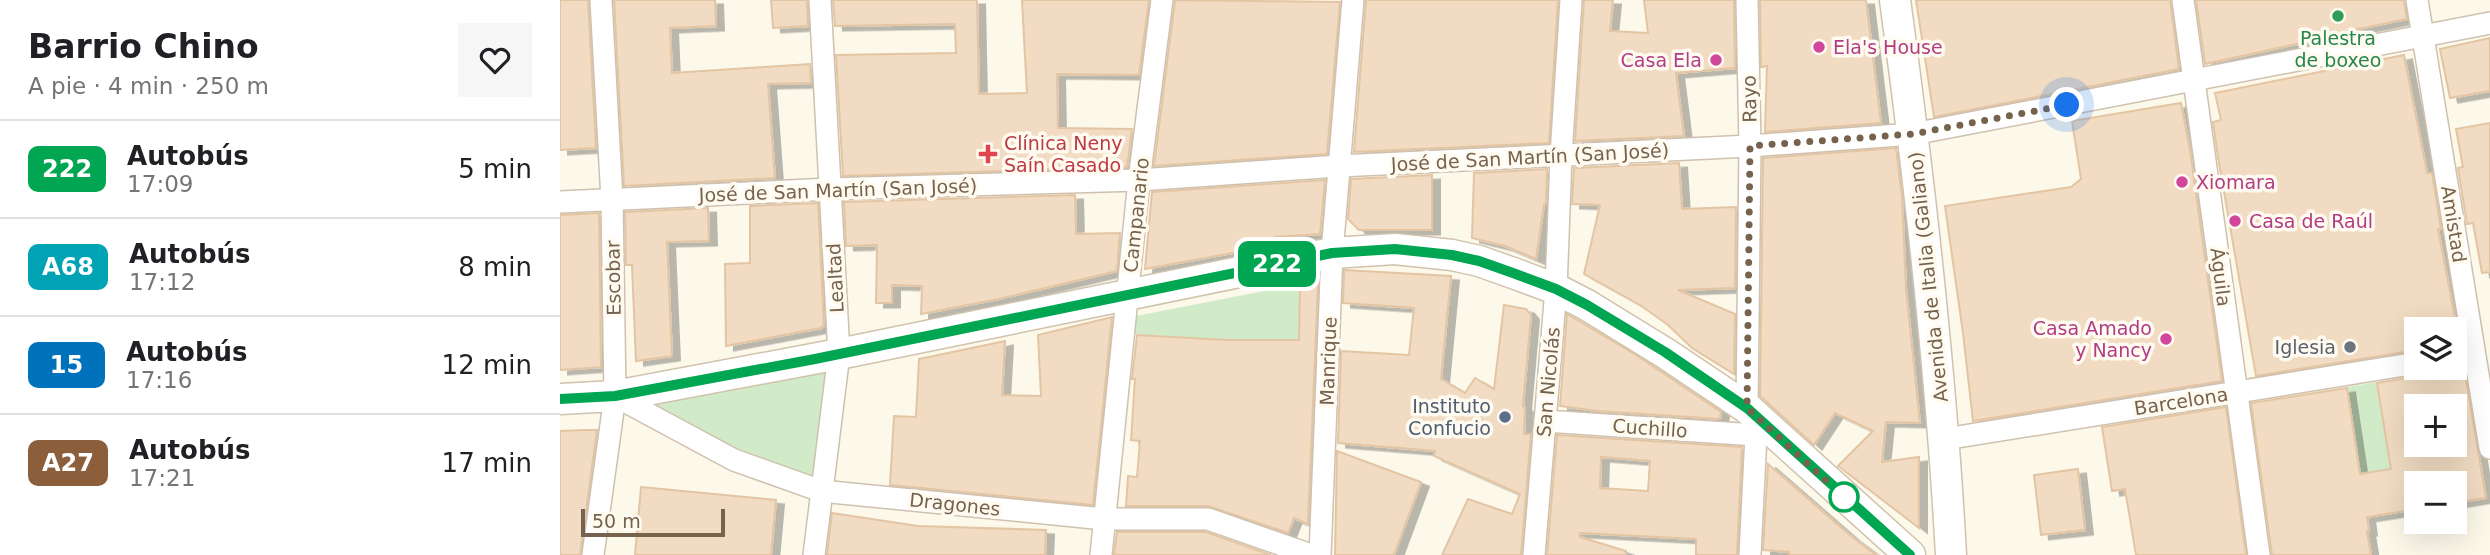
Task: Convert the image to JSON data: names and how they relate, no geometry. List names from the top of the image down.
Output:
{
  "streets": {
    "main road": ["Avenida de Italia (Galiano)"],
    "street": [
      "Rayo",
      "José de San Martín (San José)",
      "Campanario",
      "Amistad",
      "Águila",
      "Escobar",
      "Lealtad",
      "Manrique",
      "San Nicolás",
      "Barcelona",
      "Cuchillo",
      "Dragones"
    ]
  },
  "crossings": [
    ["Rayo", "José de San Martín (San José)"],
    ["Rayo", "Cuchillo"],
    ["José de San Martín (San José)", "Campanario"],
    ["José de San Martín (San José)", "Amistad"],
    ["José de San Martín (San José)", "Avenida de Italia (Galiano)"],
    ["José de San Martín (San José)", "Águila"],
    ["José de San Martín (San José)", "Escobar"],
    ["José de San Martín (San José)", "Lealtad"],
    ["José de San Martín (San José)", "Manrique"],
    ["José de San Martín (San José)", "San Nicolás"],
    ["Campanario", "Dragones"],
    ["Avenida de Italia (Galiano)", "Barcelona"],
    ["Águila", "Barcelona"],
    ["Escobar", "Dragones"],
    ["Lealtad", "Dragones"],
    ["San Nicolás", "Cuchillo"]
  ],
  "places": {
    "other": [
      "Palestra de boxeo",
      "Ela's House",
      "Casa Ela",
      "Xiomara",
      "Casa de Raúl",
      "Casa Amado y Nancy",
      "Iglesia",
      "Instituto Confucio"
    ],
    "health": ["Clínica Neny Saín Casado"]
  },
  "lines": ["bus line 222"],
  "scale_bar": "50 m",
  "page": {
    "heading": ["Barrio Chino", "A pie · 4 min · 250 m"],
    "on_map": "222",
    "list": [
      {
        "mark": "222",
        "name": "Autobús",
        "note": "17:09",
        "value": "5 min"
      },
      {
        "mark": "A68",
        "name": "Autobús",
        "note": "17:12",
        "value": "8 min"
      },
      {
        "mark": "15",
        "name": "Autobús",
        "note": "17:16",
        "value": "12 min"
      },
      {
        "mark": "A27",
        "name": "Autobús",
        "note": "17:21",
        "value": "17 min"
      }
    ],
    "map_buttons": ["+", "−"],
    "scale": "50 m"
  }
}
